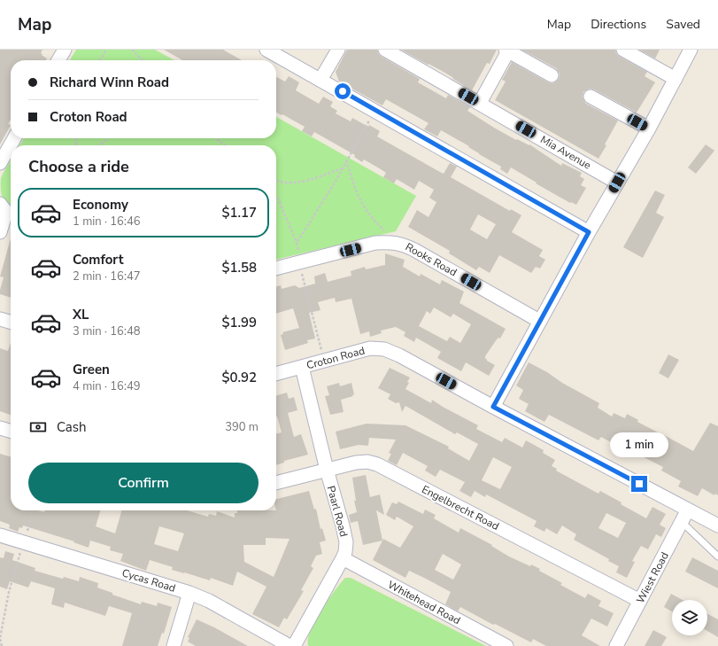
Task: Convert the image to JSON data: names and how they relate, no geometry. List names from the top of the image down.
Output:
{
  "streets": {
    "street": [
      "Mia Avenue",
      "Rooks Road",
      "Croton Road",
      "Engelbrecht Road",
      "Paarl Road",
      "Wiest Road",
      "Cycas Road",
      "Whitehead Road"
    ]
  },
  "crossings": [
    ["Croton Road", "Paarl Road"],
    ["Croton Road", "Wiest Road"],
    ["Engelbrecht Road", "Paarl Road"],
    ["Engelbrecht Road", "Wiest Road"],
    ["Paarl Road", "Whitehead Road"]
  ],
  "page": {
    "header": "Map",
    "nav": ["Map", "Directions", "Saved"],
    "banner": ["Richard Winn Road", "Croton Road"],
    "heading": "Choose a ride",
    "list": [
      {
        "name": "Economy",
        "note": "1 min · 16:46",
        "value": "$1.17"
      },
      {
        "name": "Comfort",
        "note": "2 min · 16:47",
        "value": "$1.58"
      },
      {
        "name": "XL",
        "note": "3 min · 16:48",
        "value": "$1.99"
      },
      {
        "name": "Green",
        "note": "4 min · 16:49",
        "value": "$0.92"
      }
    ],
    "pay": ["Cash", "390 m"],
    "bubble": "1 min",
    "buttons": "Confirm"
  }
}
